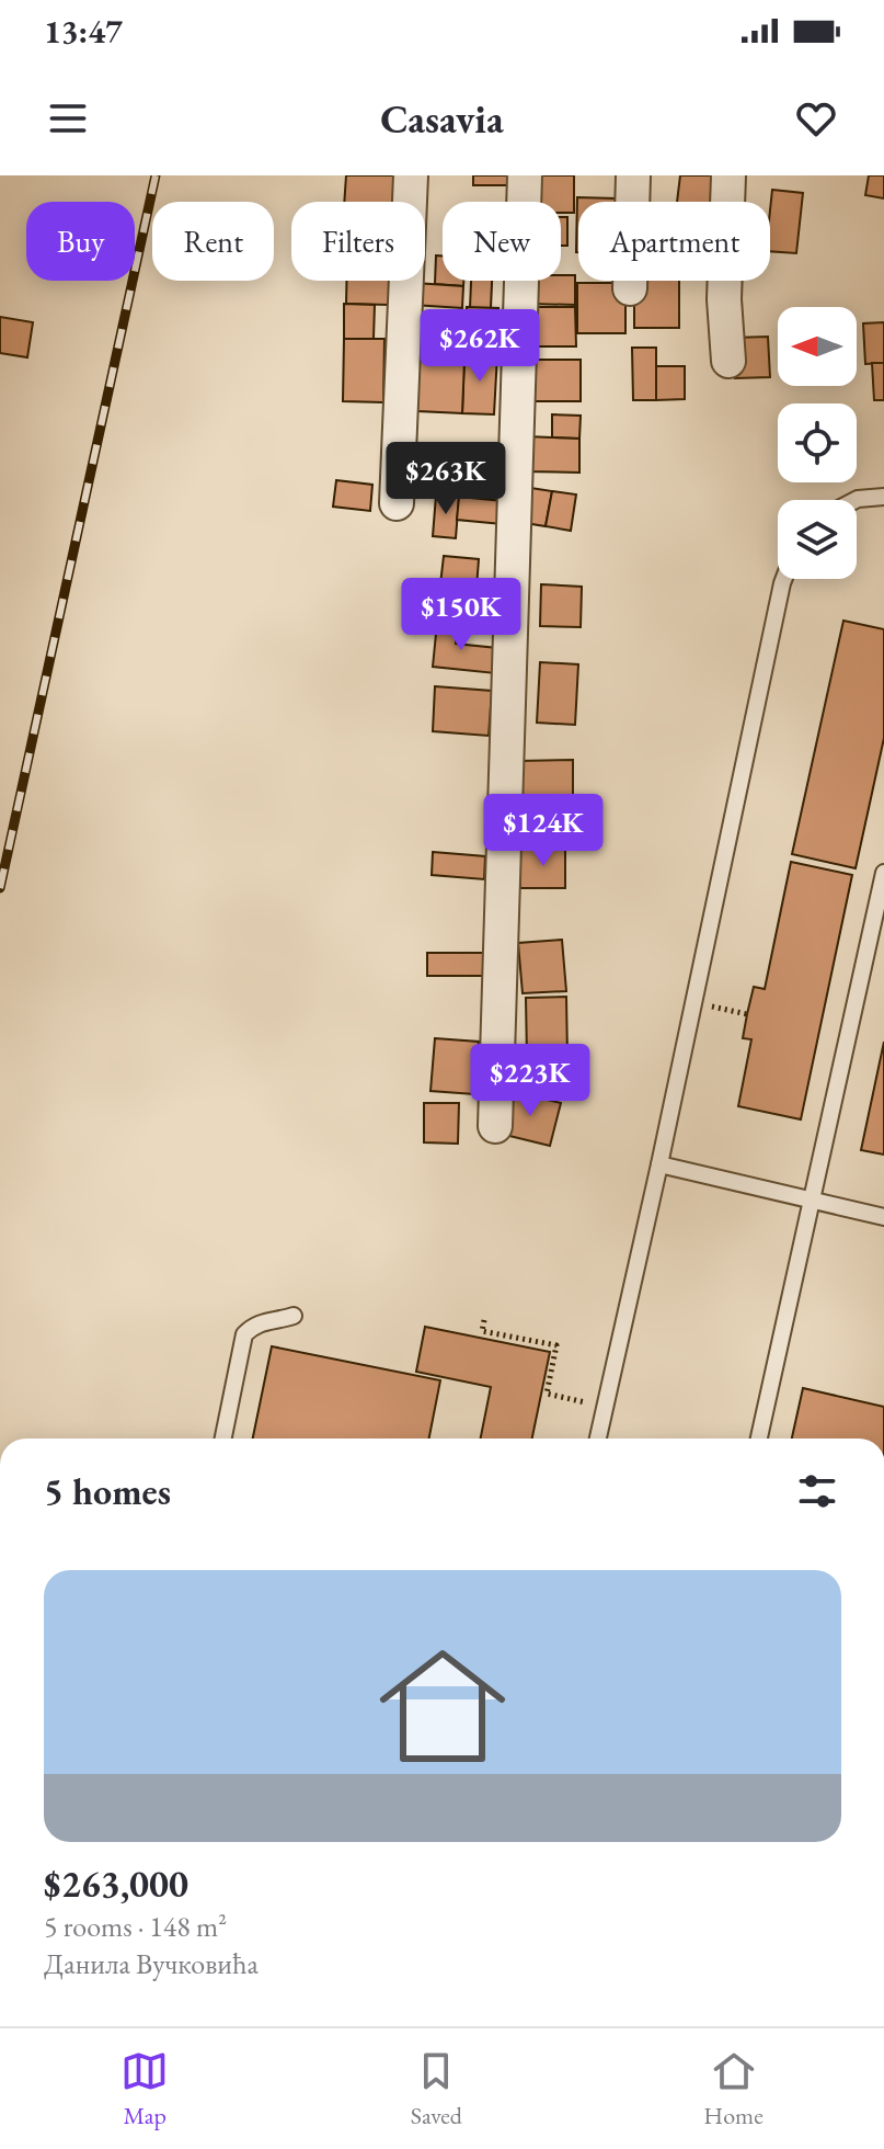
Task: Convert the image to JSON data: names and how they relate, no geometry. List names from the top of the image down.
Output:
{
  "north": "left",
  "page": {
    "status": "13:47",
    "header": "Casavia",
    "chip": [
      "Buy",
      "Rent",
      "Filters",
      "New",
      "Apartment"
    ],
    "price": [
      "$262K",
      "$263K",
      "$150K",
      "$124K",
      "$223K"
    ],
    "heading": "5 homes",
    "list": [
      {
        "name": "$263,000",
        "note": "5 rooms · 148 m² · Данила Вучковића"
      }
    ],
    "tabs": ["Map", "Saved", "Home"]
  }
}
